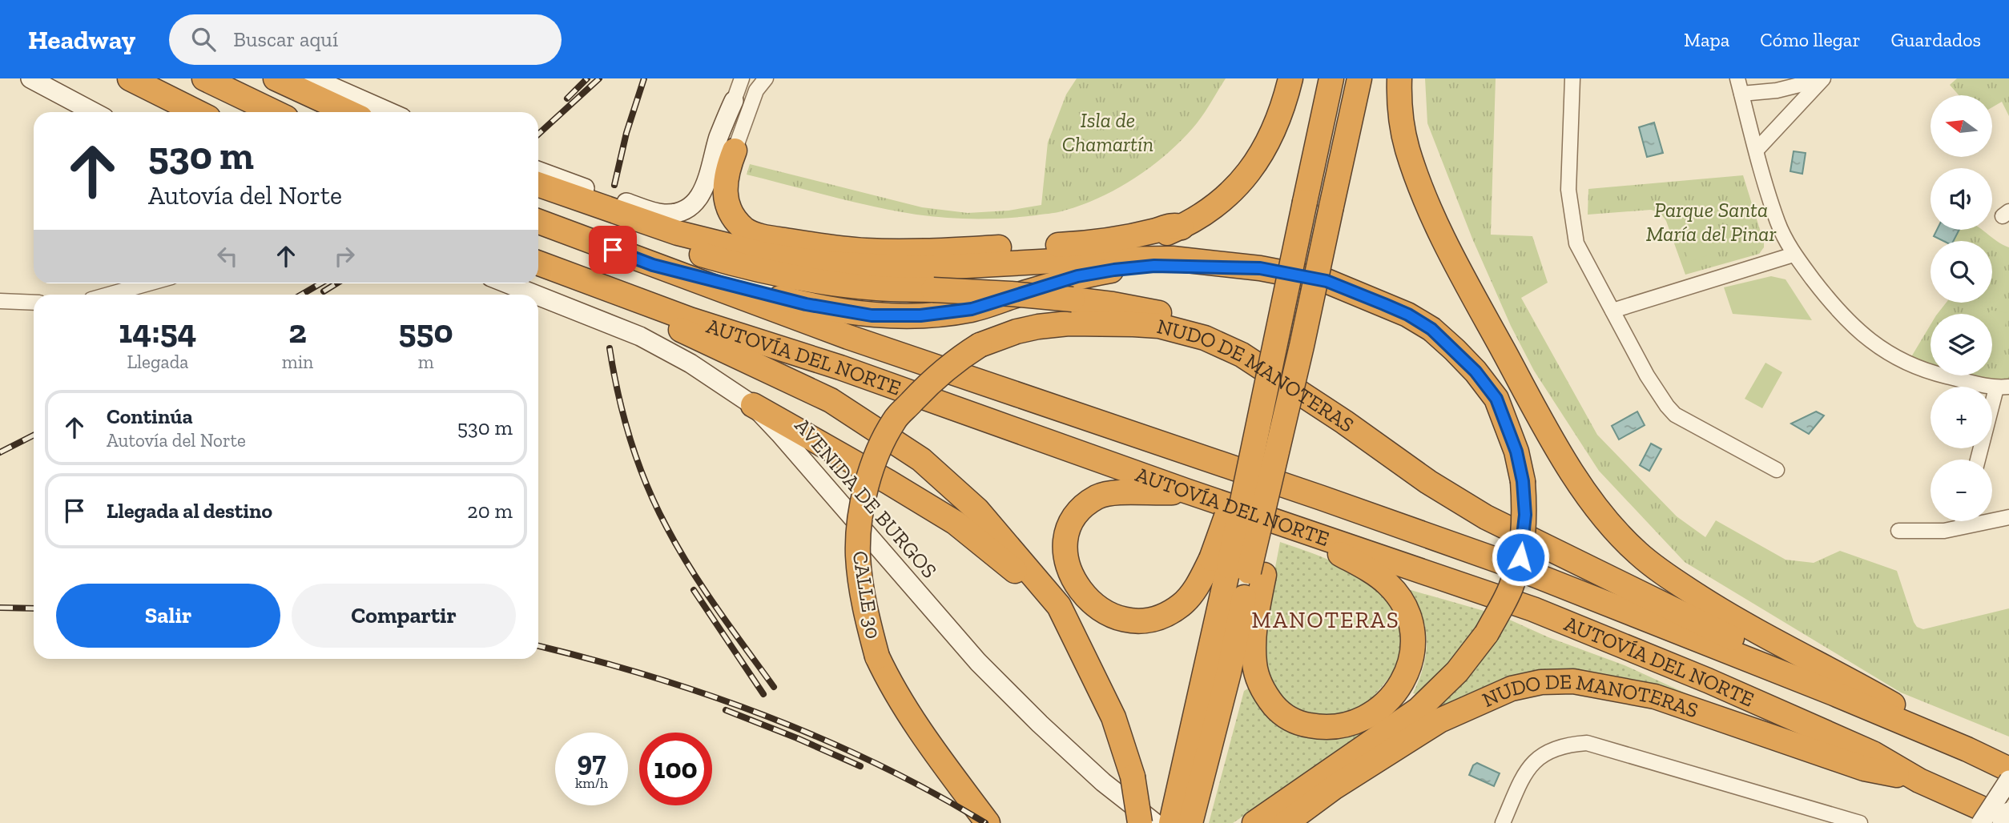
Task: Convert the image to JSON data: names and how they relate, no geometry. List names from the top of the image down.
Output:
{
  "streets": {
    "highway": ["AUTOVÍA DEL NORTE", "NUDO DE MANOTERAS", "CALLE 30"],
    "street": ["AVENIDA DE BURGOS"]
  },
  "crossings": [
    ["AUTOVÍA DEL NORTE", "NUDO DE MANOTERAS"],
    ["NUDO DE MANOTERAS", "CALLE 30"]
  ],
  "districts": ["MANOTERAS"],
  "parks": ["Isla de Chamartín", "Parque Santa María del Pinar"],
  "north": "left",
  "page": {
    "header": "Headway",
    "search": "Buscar aquí",
    "nav": ["Mapa", "Cómo llegar", "Guardados"],
    "map_buttons": ["+", "−"],
    "turn": ["530 m", "Autovía del Norte"],
    "eta": [
      "14:54",
      "Llegada",
      "2",
      "min",
      "550",
      "m"
    ],
    "list": [
      {
        "name": "Continúa",
        "note": "Autovía del Norte",
        "value": "530 m"
      },
      {
        "name": "Llegada al destino",
        "value": "20 m"
      }
    ],
    "buttons": ["Salir", "Compartir"],
    "speed": "97 km/h",
    "limit": "100"
  }
}
